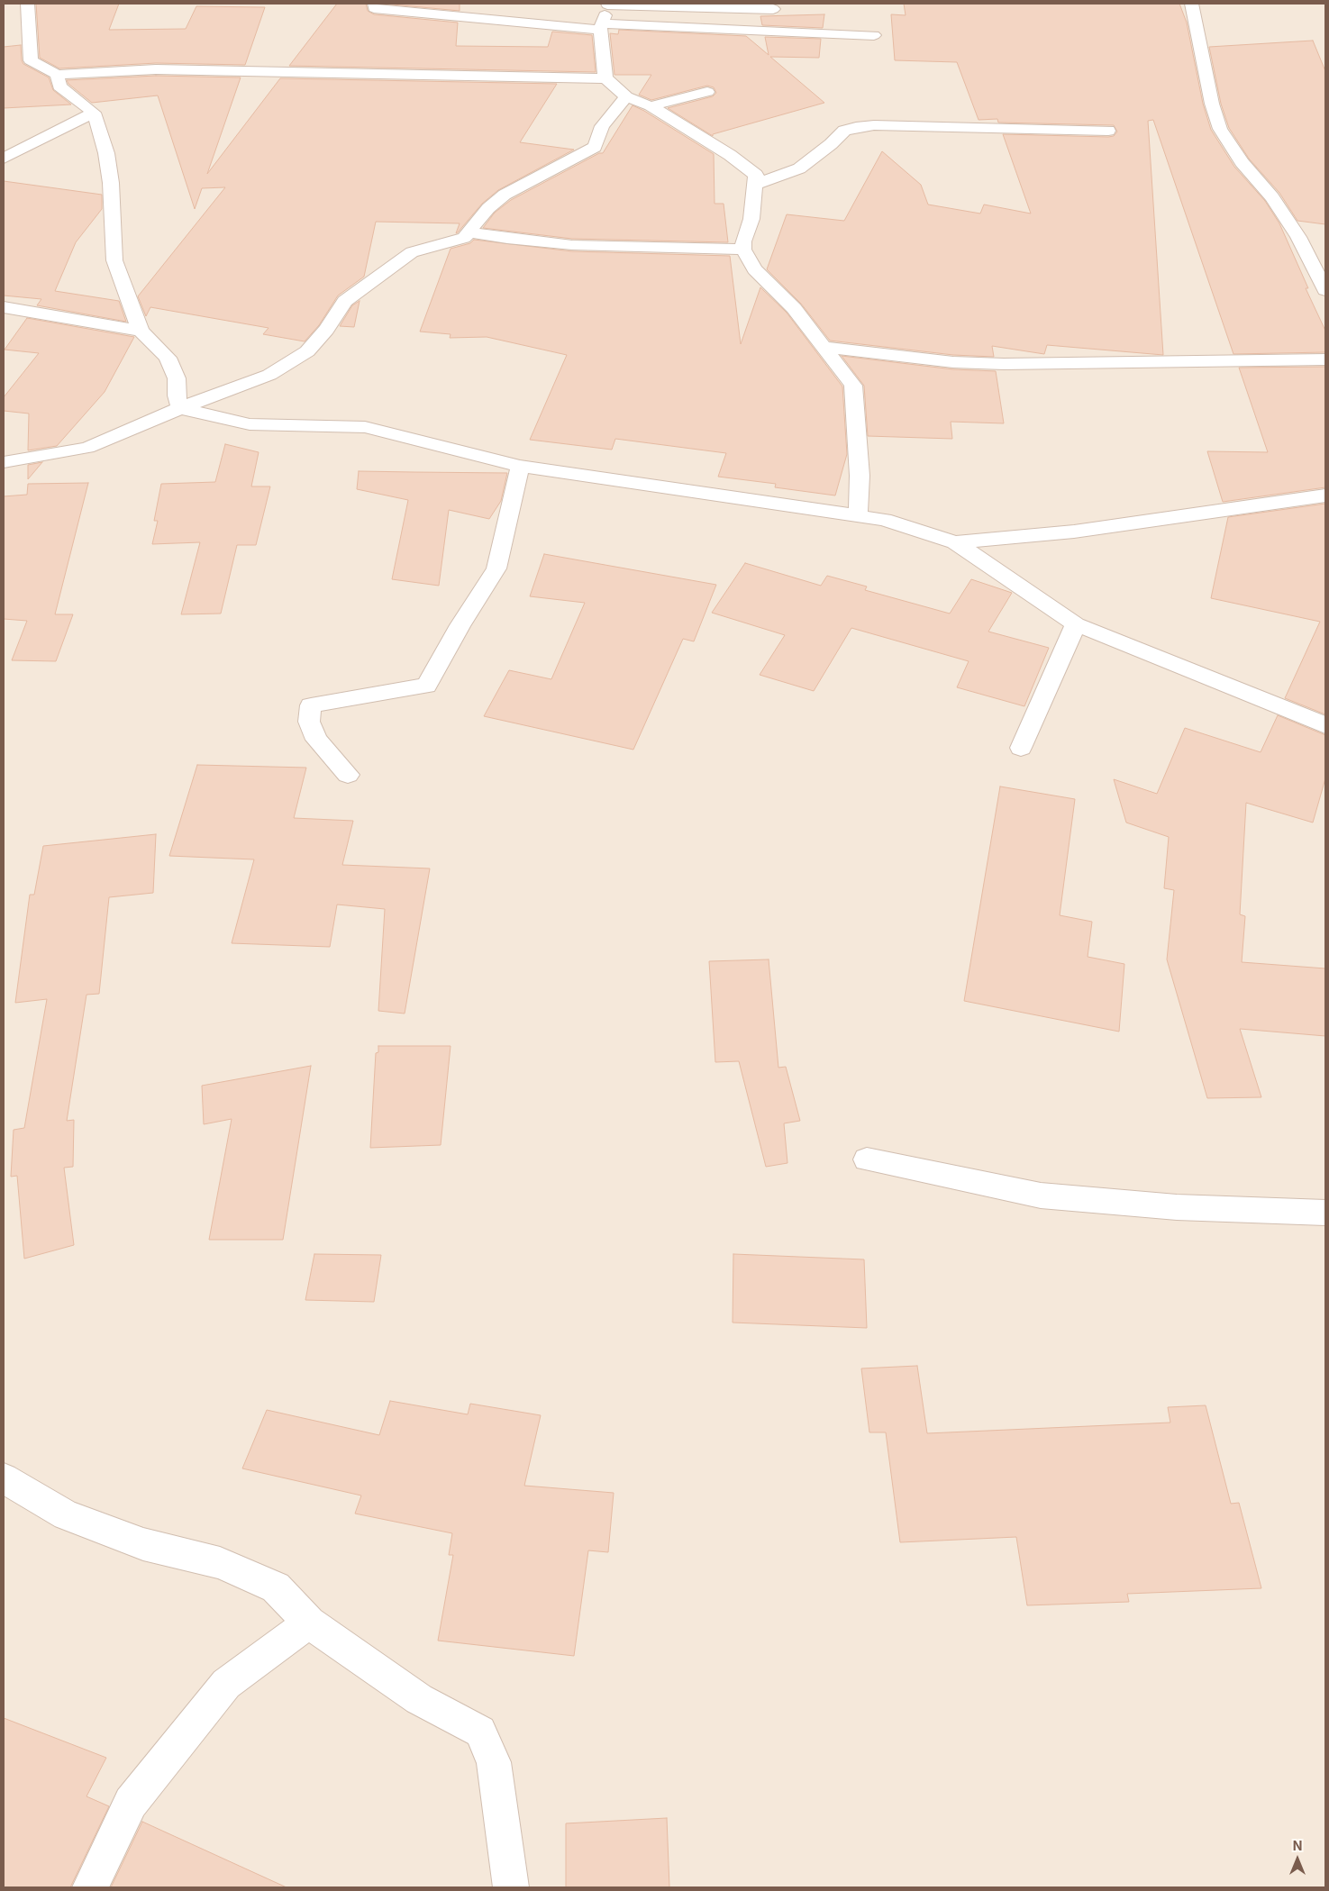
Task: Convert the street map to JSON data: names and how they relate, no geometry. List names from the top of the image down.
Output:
{
  "north": "top"
}
